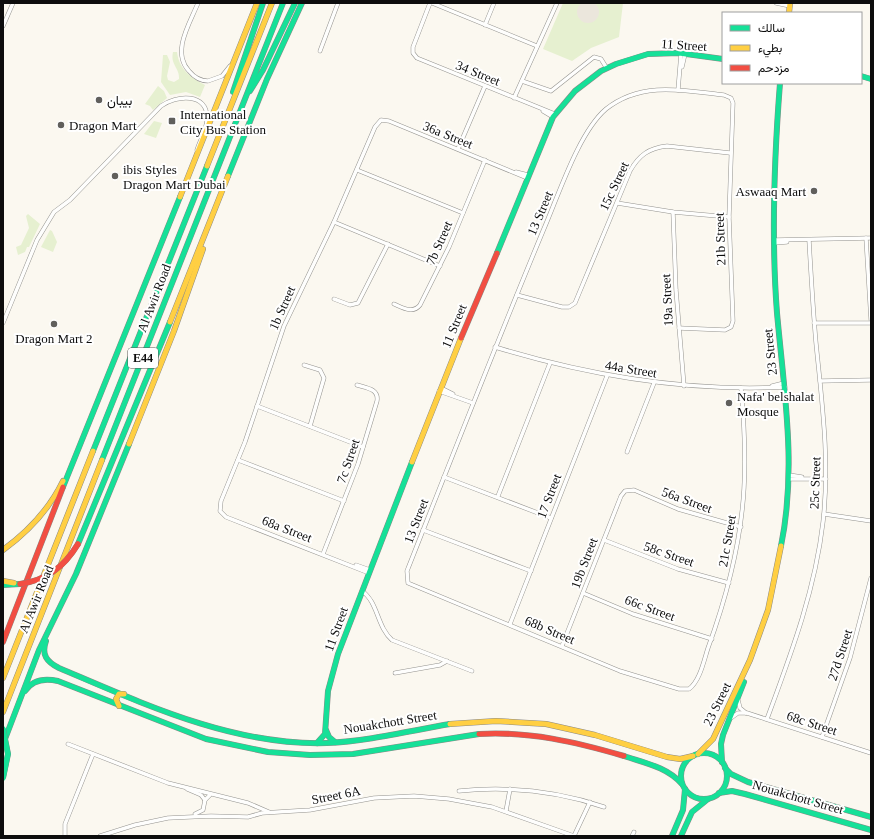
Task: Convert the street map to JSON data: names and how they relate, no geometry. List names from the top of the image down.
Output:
{
  "streets": {
    "main road": [
      "11 Street",
      "Al Awir Road",
      "23 Street",
      "E44",
      "Nouakchott Street"
    ],
    "street": [
      "34 Street",
      "36a Street",
      "15c Street",
      "13 Street",
      "21b Street",
      "7b Street",
      "19a Street",
      "1b Street",
      "44a Street",
      "7c Street",
      "25c Street",
      "17 Street",
      "56a Street",
      "68a Street",
      "21c Street",
      "58c Street",
      "19b Street",
      "66c Street",
      "68b Street",
      "27d Street",
      "68c Street",
      "Street 6A"
    ]
  },
  "crossings": [
    ["11 Street", "34 Street"],
    ["11 Street", "36a Street"],
    ["11 Street", "68a Street"],
    ["36a Street", "7b Street"],
    ["36a Street", "1b Street"],
    ["15c Street", "13 Street"],
    ["15c Street", "21b Street"],
    ["13 Street", "21b Street"],
    ["13 Street", "44a Street"],
    ["13 Street", "68b Street"],
    ["21b Street", "19a Street"],
    ["19a Street", "44a Street"],
    ["1b Street", "68a Street"],
    ["23 Street", "44a Street"],
    ["23 Street", "Nouakchott Street"],
    ["44a Street", "17 Street"],
    ["44a Street", "21c Street"],
    ["7c Street", "68a Street"],
    ["25c Street", "68c Street"],
    ["17 Street", "68b Street"],
    ["56a Street", "21c Street"],
    ["56a Street", "19b Street"],
    ["21c Street", "58c Street"],
    ["21c Street", "66c Street"],
    ["21c Street", "68b Street"],
    ["58c Street", "19b Street"],
    ["19b Street", "66c Street"],
    ["19b Street", "68b Street"],
    ["27d Street", "68c Street"]
  ],
  "places": {
    "other": [
      "بيبان",
      "Dragon Mart",
      "ibis Styles Dragon Mart Dubai",
      "Aswaaq Mart",
      "Dragon Mart 2",
      "Nafa' belshalat Mosque"
    ],
    "transit": ["International City Bus Station"]
  },
  "legend": ["سالك", "بطيء", "مزدحم"]
}
